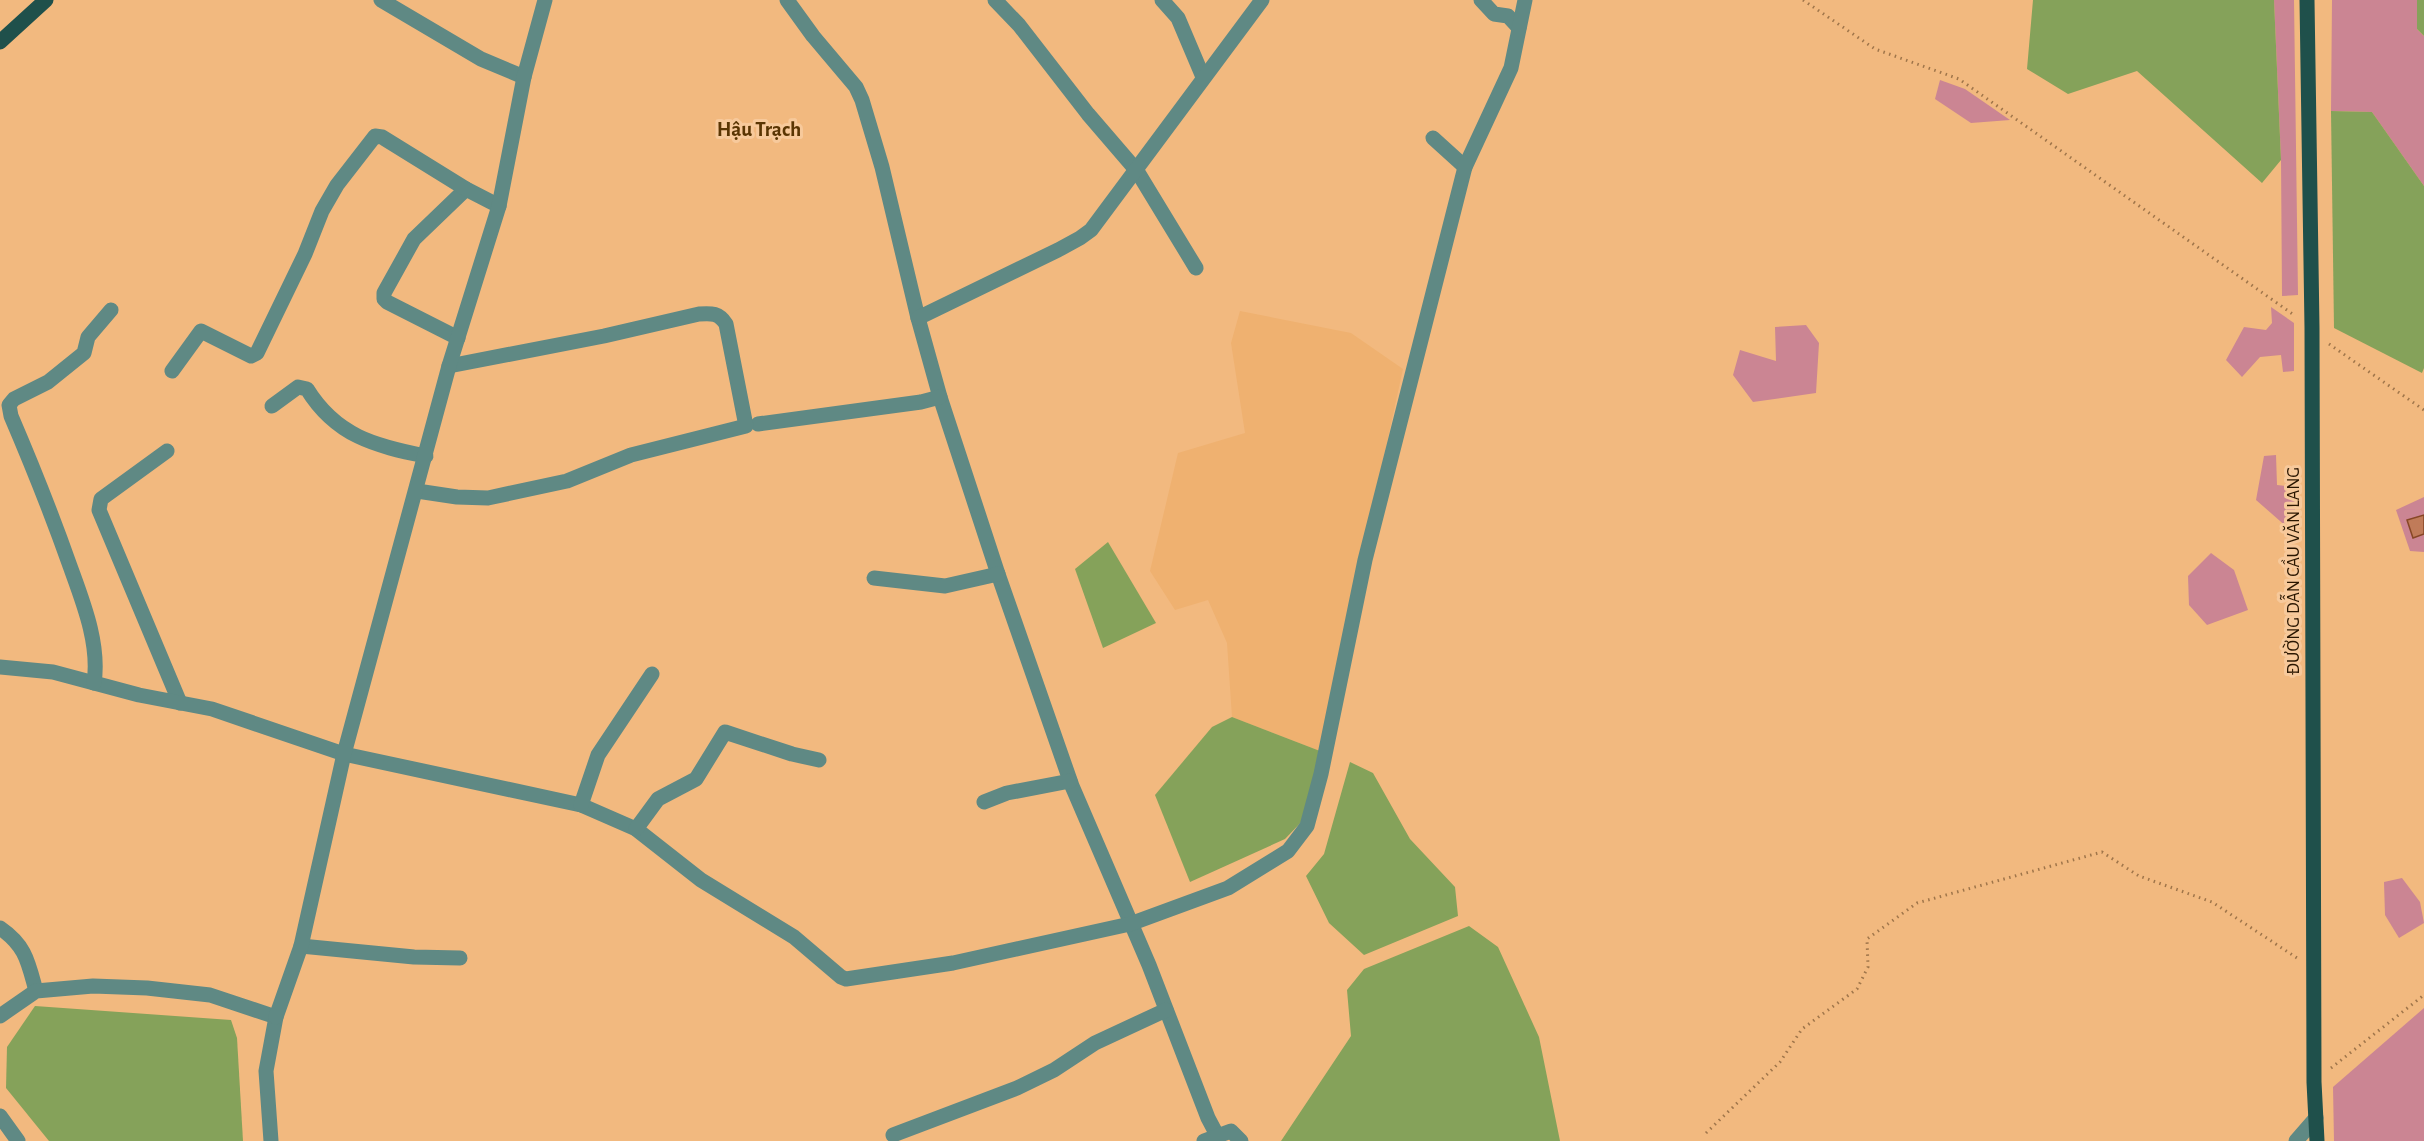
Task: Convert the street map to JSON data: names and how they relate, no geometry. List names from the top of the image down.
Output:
{
  "streets": {
    "main road": ["ĐƯỜNG DẪN CẦU VĂN LANG"]
  },
  "districts": ["Hậu Trạch"]
}
